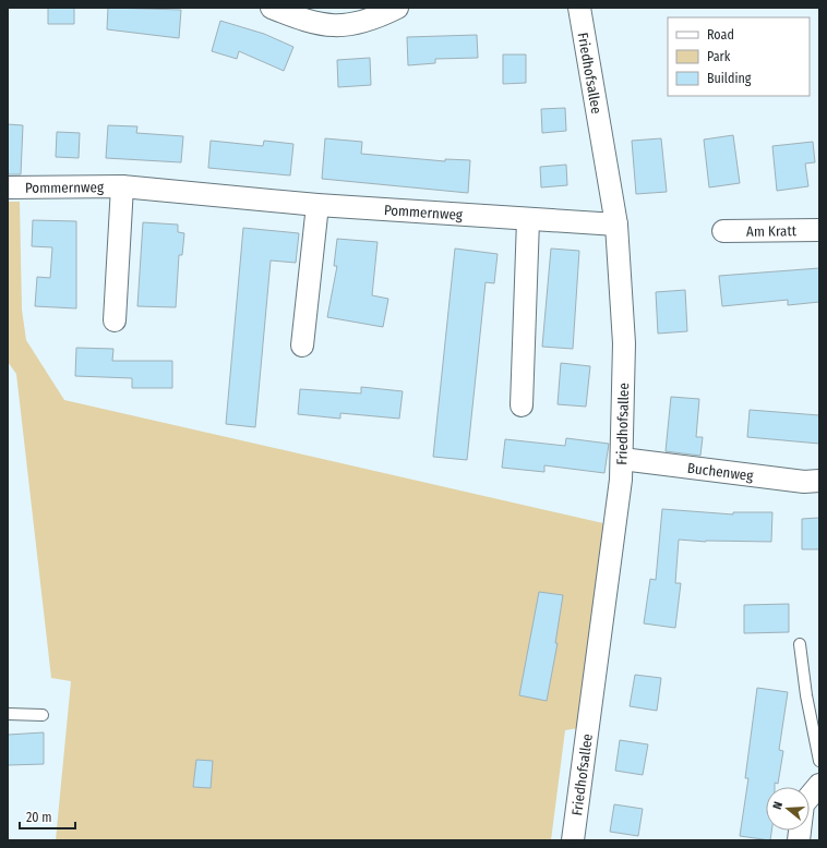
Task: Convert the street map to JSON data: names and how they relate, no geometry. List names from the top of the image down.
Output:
{
  "streets": {
    "street": [
      "Friedhofsallee",
      "Pommernweg",
      "Am Kratt",
      "Buchenweg"
    ]
  },
  "crossings": [
    ["Friedhofsallee", "Pommernweg"],
    ["Friedhofsallee", "Buchenweg"]
  ],
  "legend": ["Road", "Park", "Building"],
  "scale_bar": "20 m",
  "north": "left"
}
